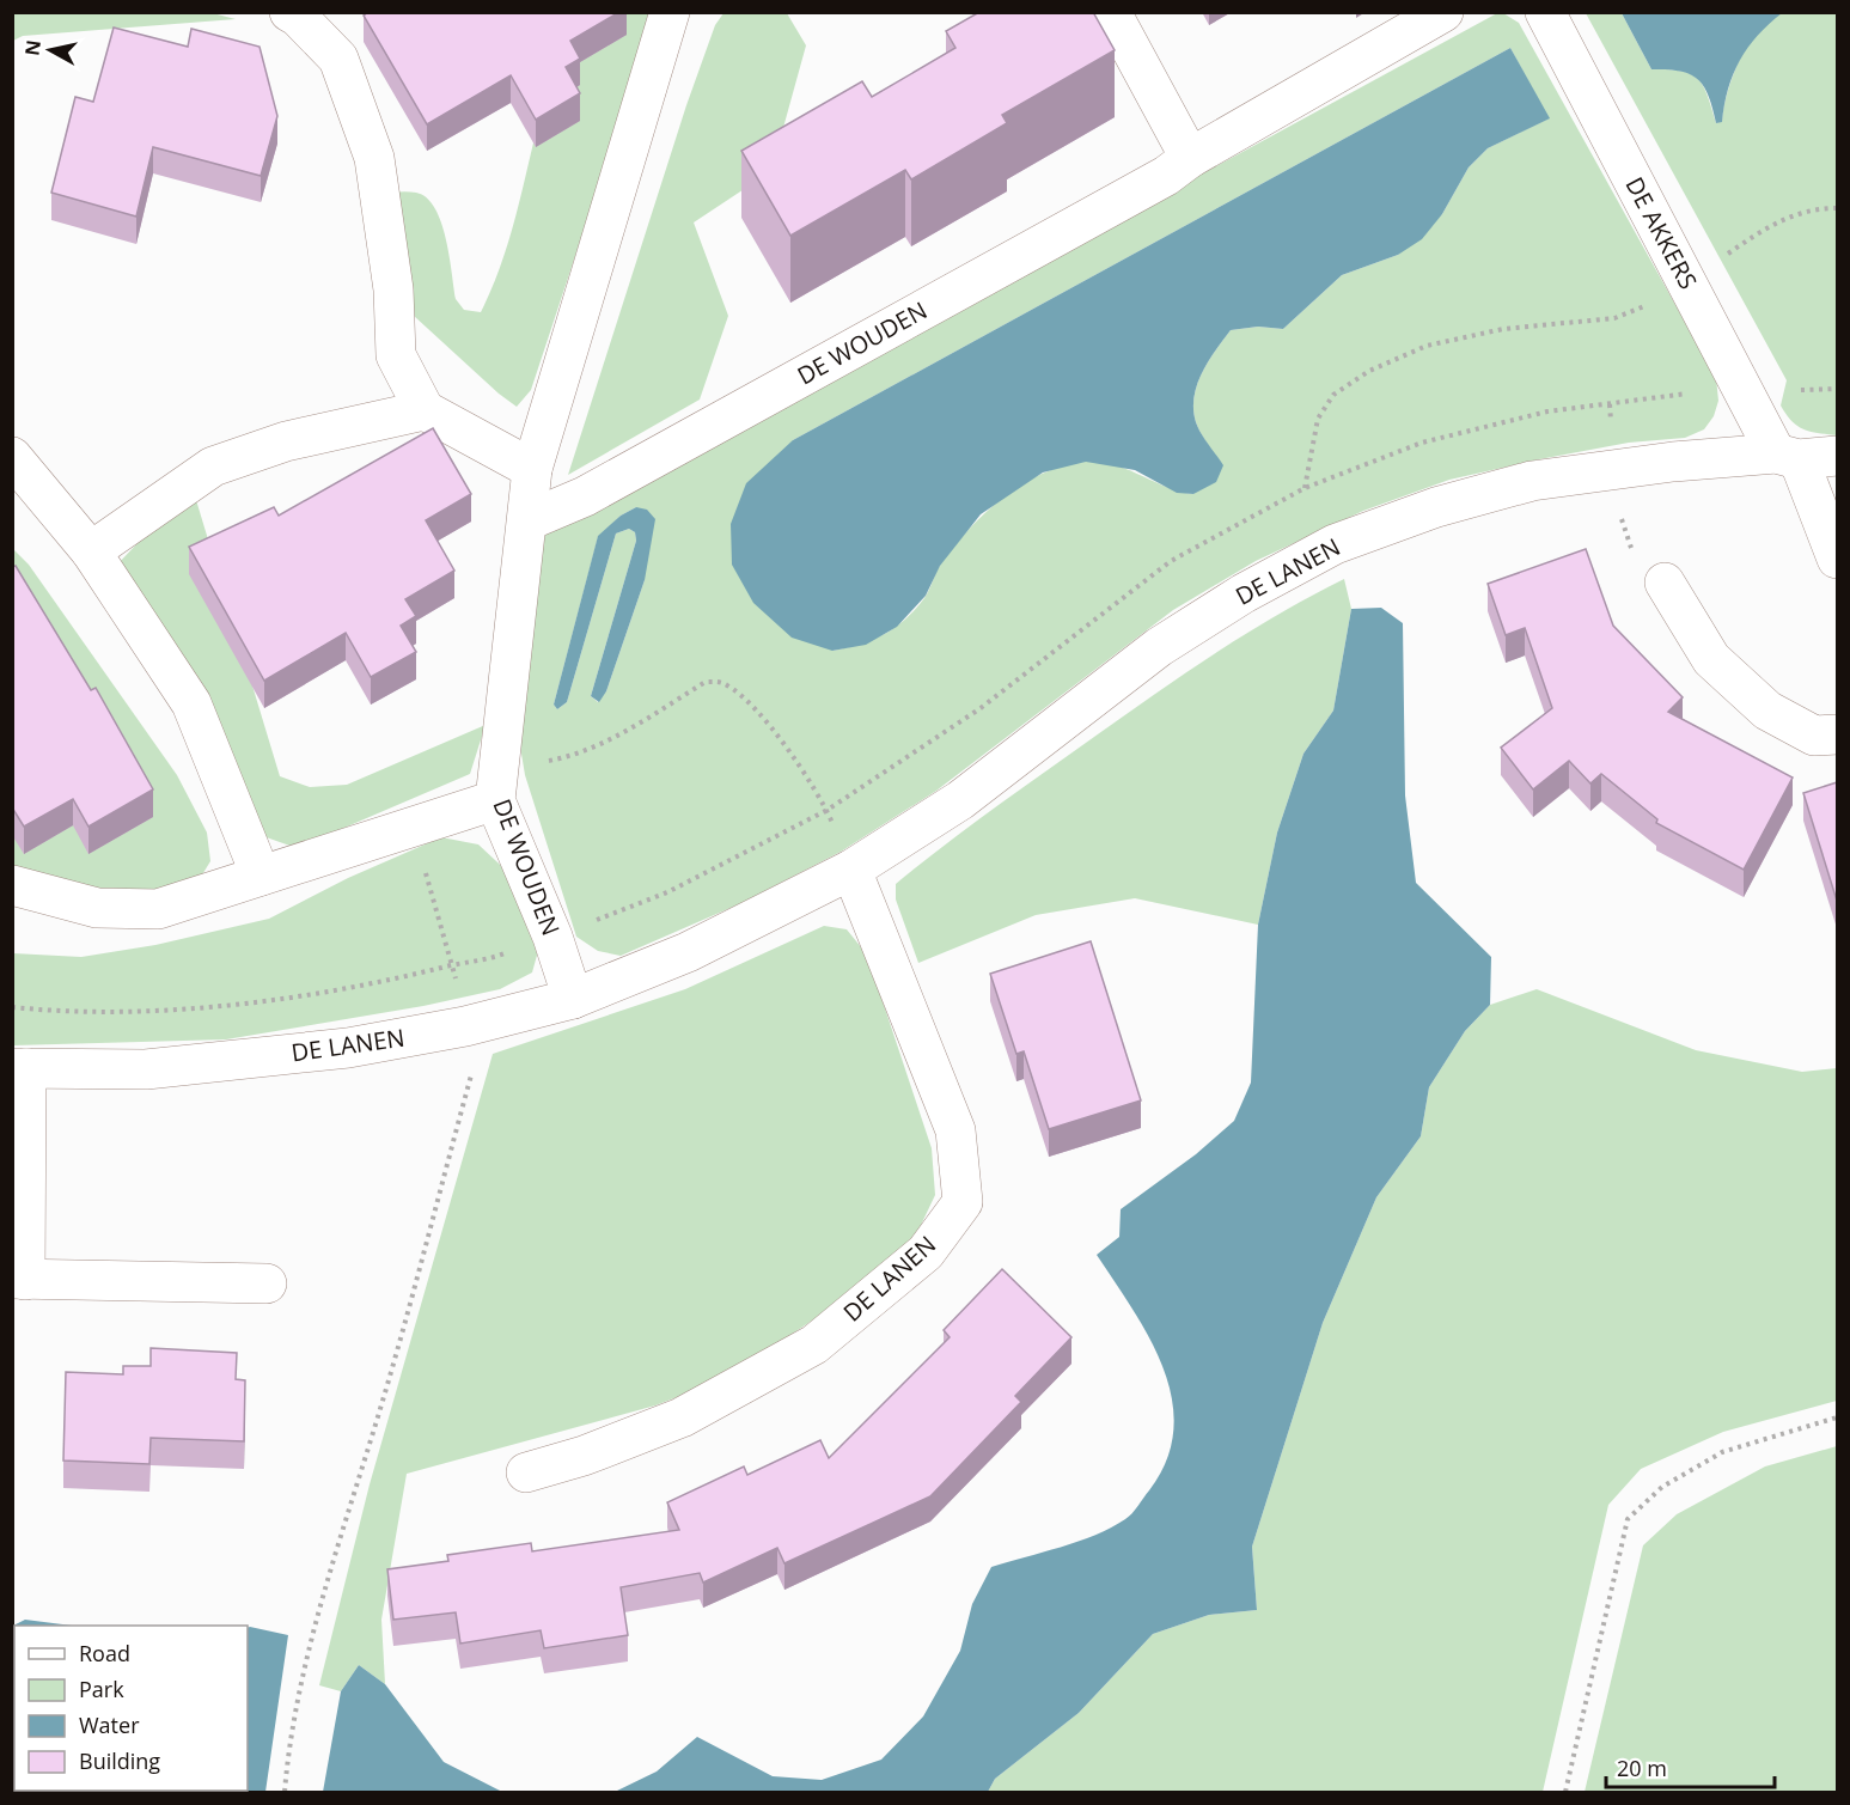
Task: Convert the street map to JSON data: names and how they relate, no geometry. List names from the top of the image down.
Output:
{
  "streets": {
    "street": ["DE AKKERS", "DE WOUDEN", "DE LANEN"]
  },
  "crossings": [
    ["DE AKKERS", "DE LANEN"],
    ["DE WOUDEN", "DE LANEN"]
  ],
  "legend": [
    "Road",
    "Park",
    "Water",
    "Building"
  ],
  "scale_bar": "20 m",
  "north": "left"
}
